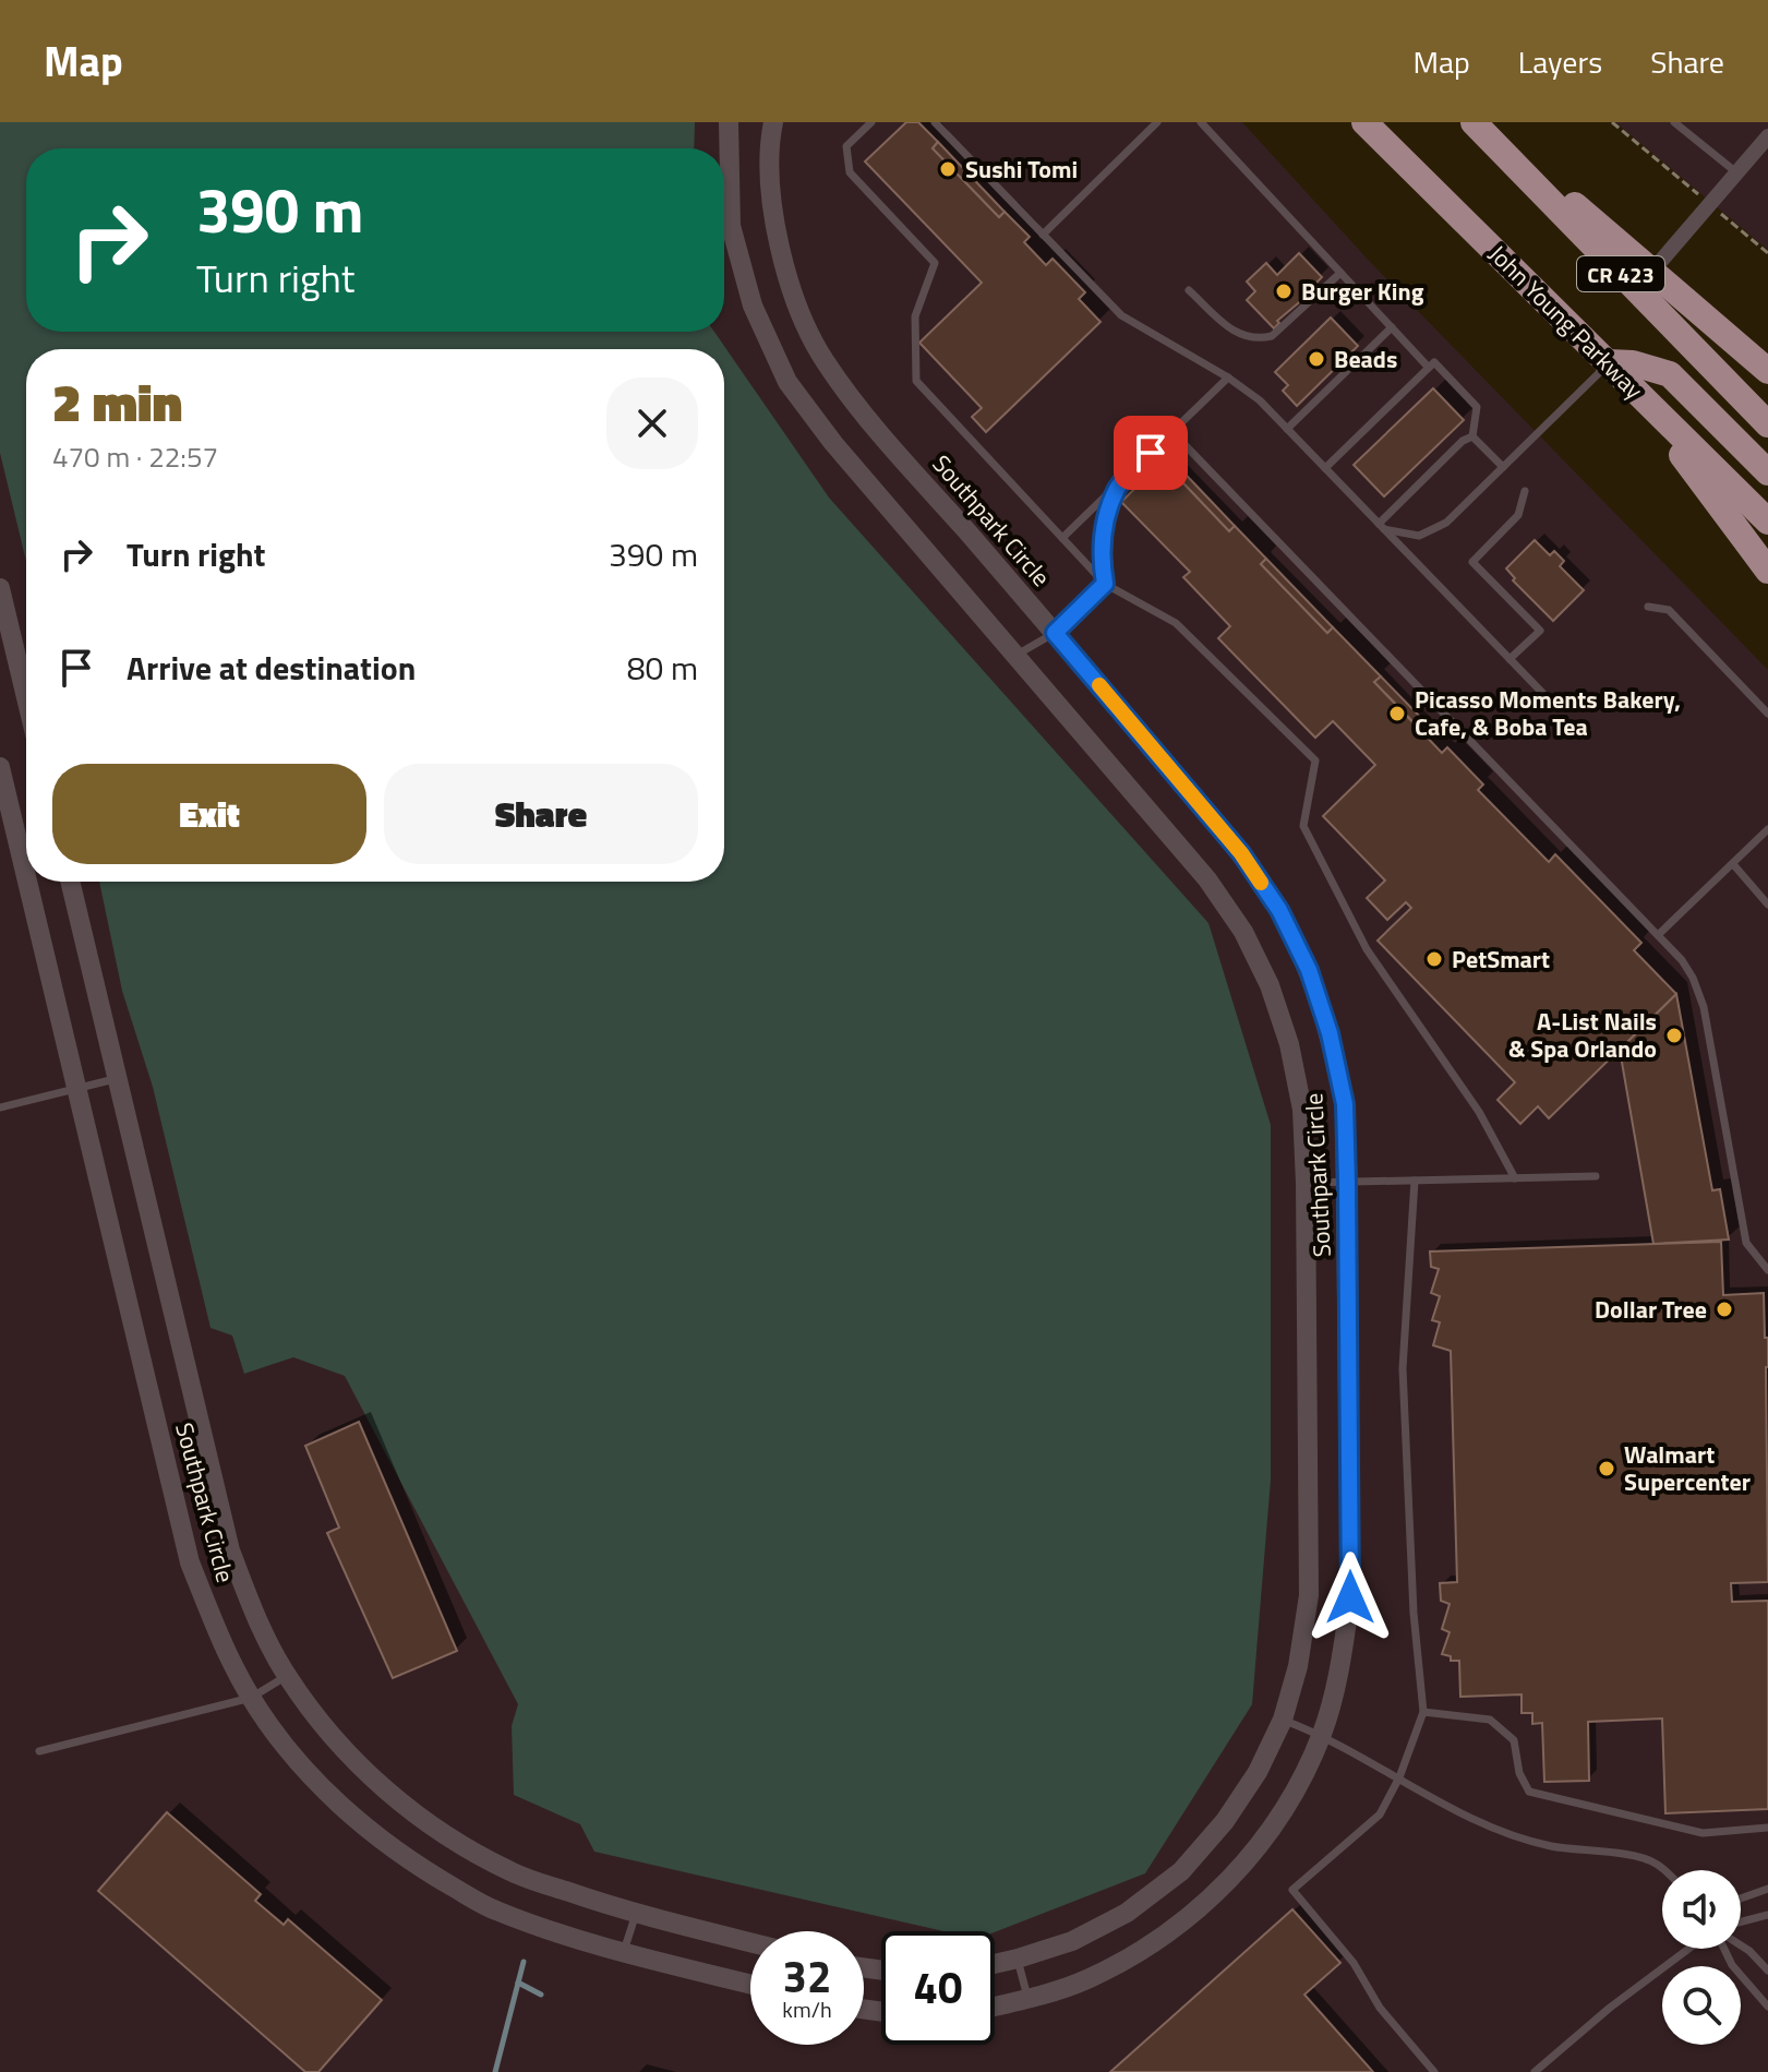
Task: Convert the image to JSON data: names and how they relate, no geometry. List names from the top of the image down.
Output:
{
  "streets": {
    "highway": ["CR 423", "John Young Parkway"],
    "street": ["Southpark Circle"]
  },
  "places": [
    "Sushi Tomi",
    "Burger King",
    "Beads",
    "Picasso Moments Bakery, Cafe, & Boba Tea",
    "PetSmart",
    "A-List Nails & Spa Orlando",
    "Dollar Tree",
    "Walmart Supercenter"
  ],
  "page": {
    "header": "Map",
    "nav": ["Map", "Layers", "Share"],
    "turn": ["390 m", "Turn right"],
    "heading": ["2 min", "470 m · 22:57"],
    "list": [
      {
        "name": "Turn right",
        "value": "390 m"
      },
      {
        "name": "Arrive at destination",
        "value": "80 m"
      }
    ],
    "buttons": ["Exit", "Share"],
    "speed": "32 km/h",
    "limit": "40"
  }
}
